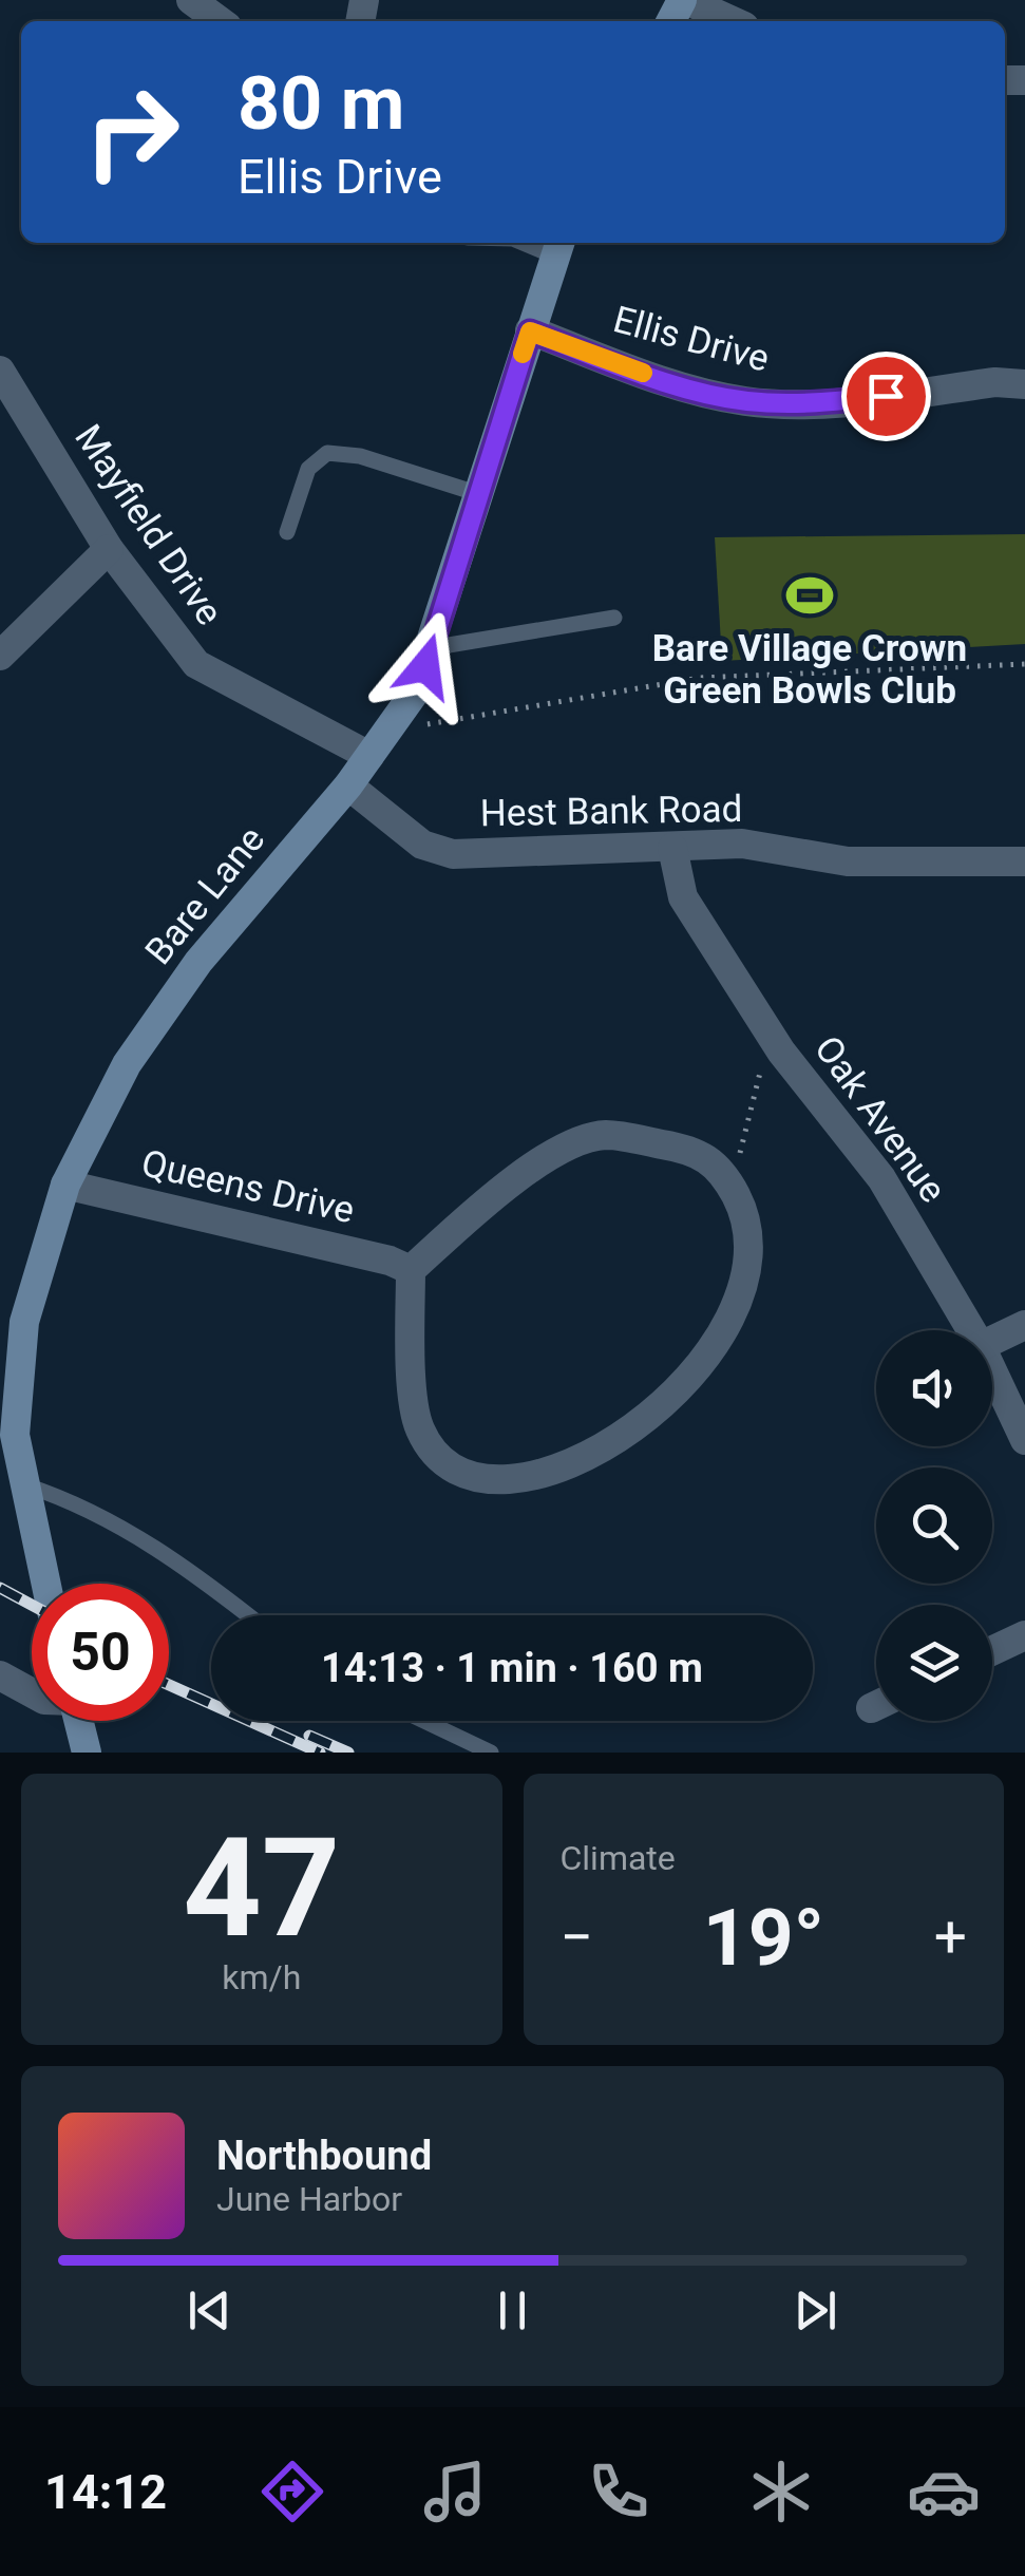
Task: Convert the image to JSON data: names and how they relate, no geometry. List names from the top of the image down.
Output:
{
  "streets": {
    "main road": ["Bare Lane"],
    "street": [
      "Ellis Drive",
      "Mayfield Drive",
      "Hest Bank Road",
      "Oak Avenue",
      "Queens Drive"
    ]
  },
  "crossings": [
    ["Ellis Drive", "Bare Lane"],
    ["Mayfield Drive", "Bare Lane"],
    ["Hest Bank Road", "Bare Lane"],
    ["Hest Bank Road", "Oak Avenue"],
    ["Bare Lane", "Queens Drive"]
  ],
  "places": {
    "sports": ["Bare Village Crown Green Bowls Club"]
  },
  "page": {
    "turn": ["80 m", "Ellis Drive"],
    "limit": "50",
    "trip": "14:13 · 1 min · 160 m",
    "tile": [
      ["47", "km/h"],
      "Climate"
    ],
    "heat": ["−", "19°", "+"],
    "song": ["Northbound", "June Harbor"],
    "tabs": "14:12"
  }
}
